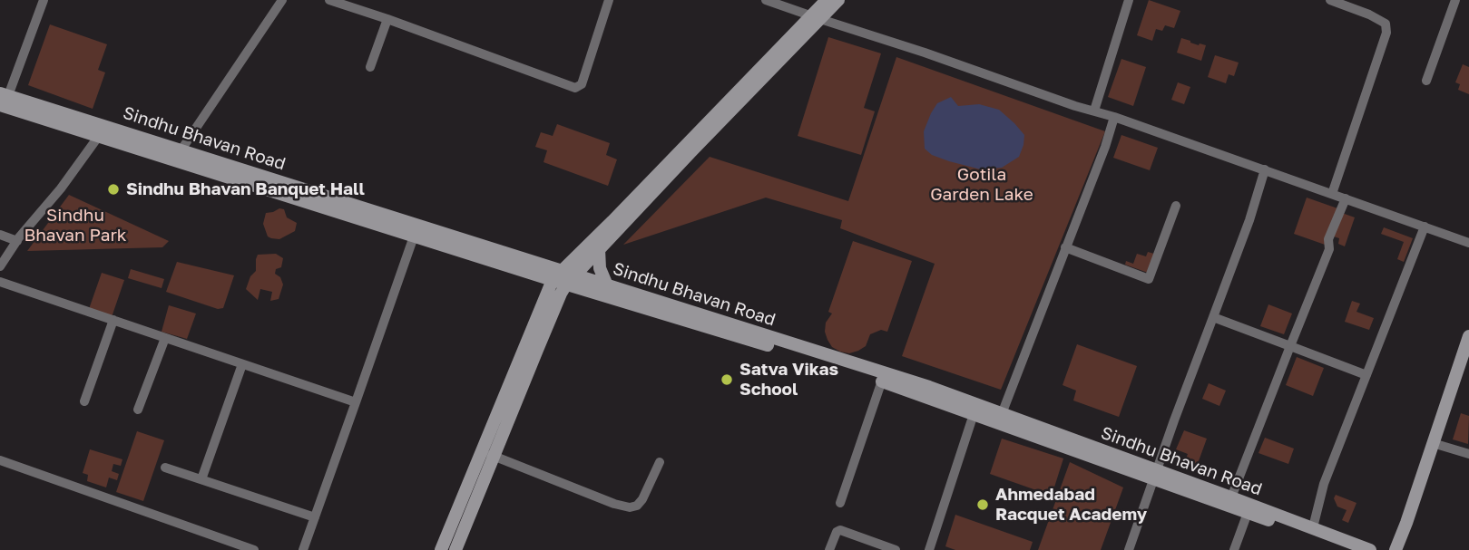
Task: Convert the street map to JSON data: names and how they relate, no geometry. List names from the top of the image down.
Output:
{
  "streets": {
    "main road": ["Sindhu Bhavan Road"]
  },
  "parks": ["Gotila Garden Lake", "Sindhu Bhavan Park"],
  "places": ["Sindhu Bhavan Banquet Hall", "Satva Vikas School", "Ahmedabad Racquet Academy"]
}
